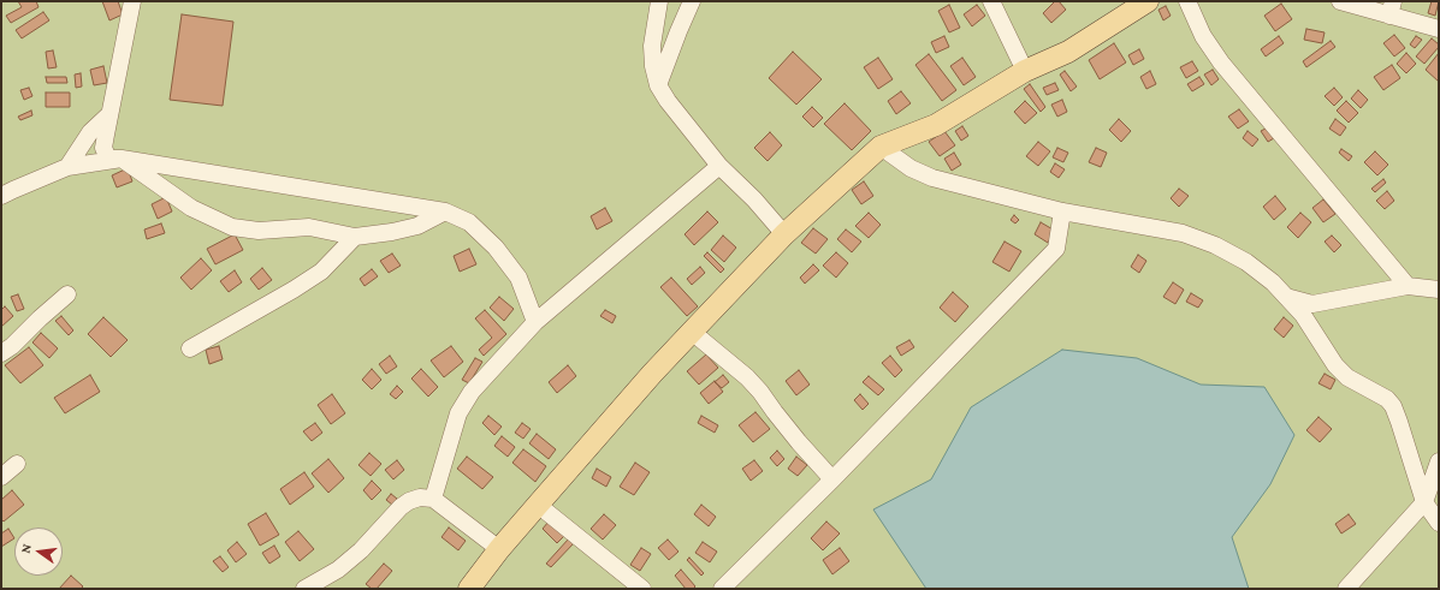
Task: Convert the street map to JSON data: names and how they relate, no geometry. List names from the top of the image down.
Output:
{
  "north": "left"
}
